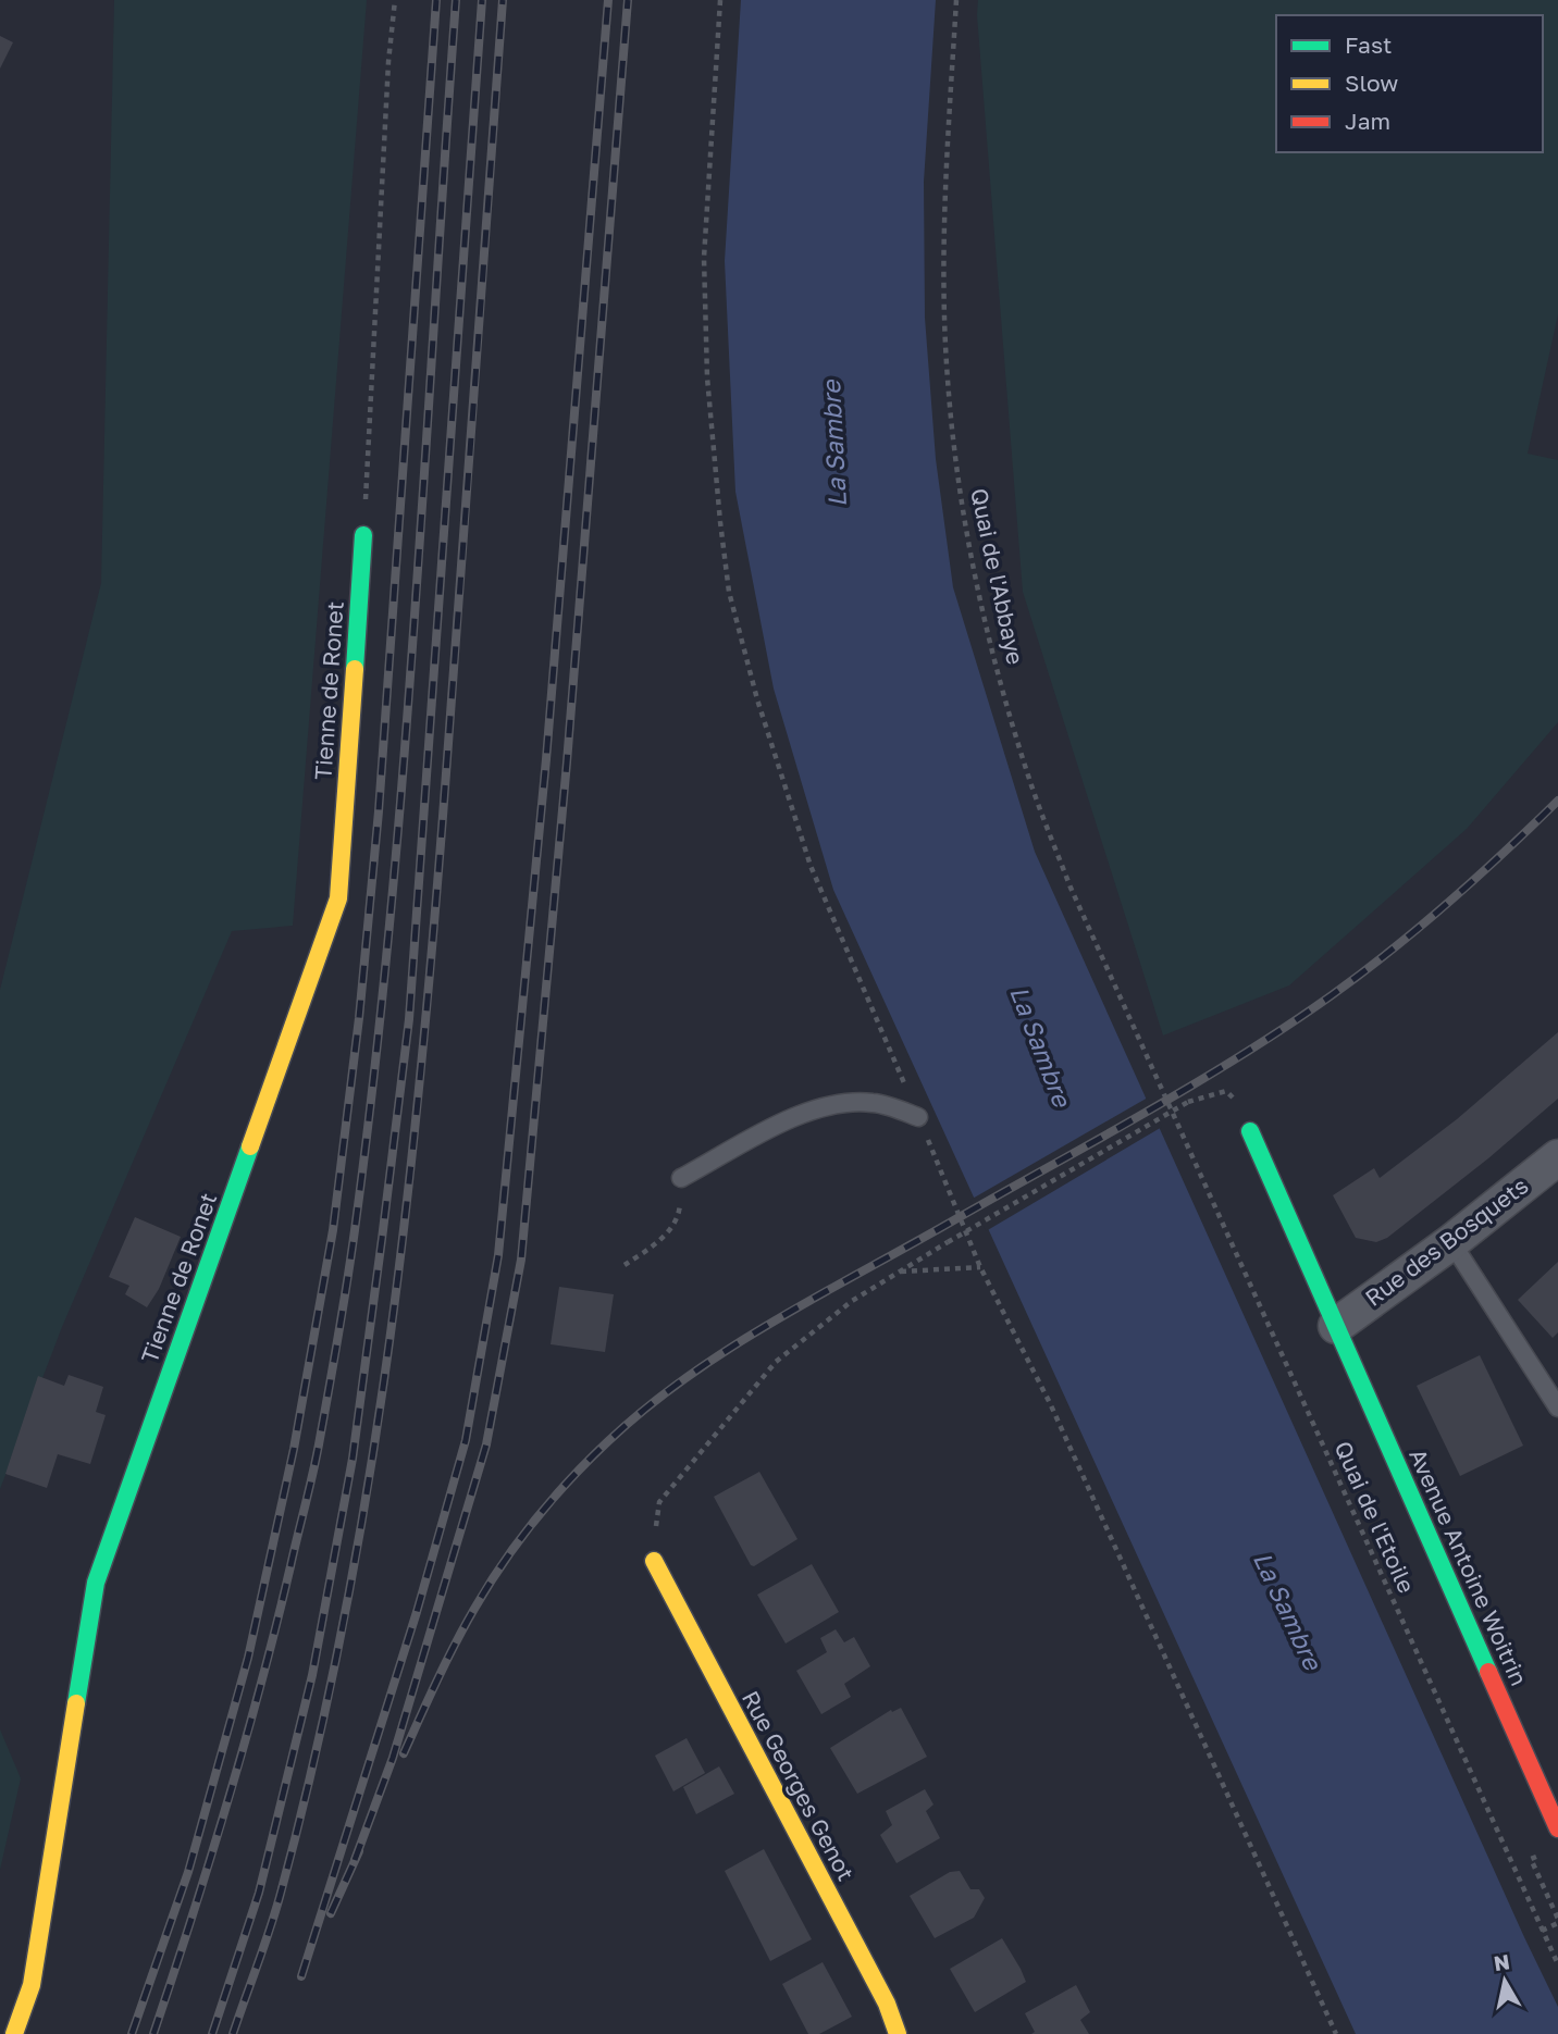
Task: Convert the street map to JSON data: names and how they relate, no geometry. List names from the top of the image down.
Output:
{
  "streets": {
    "street": [
      "Tienne de Ronet",
      "Rue des Bosquets",
      "Avenue Antoine Woitrin",
      "Rue Georges Genot"
    ],
    "path": ["Quai de l'Abbaye", "Quai de l'Etoile"]
  },
  "crossings": [
    ["Quai de l'Abbaye", "Quai de l'Etoile"],
    ["Rue des Bosquets", "Avenue Antoine Woitrin"]
  ],
  "water": ["La Sambre"],
  "legend": ["Fast", "Slow", "Jam"],
  "north": "top"
}
